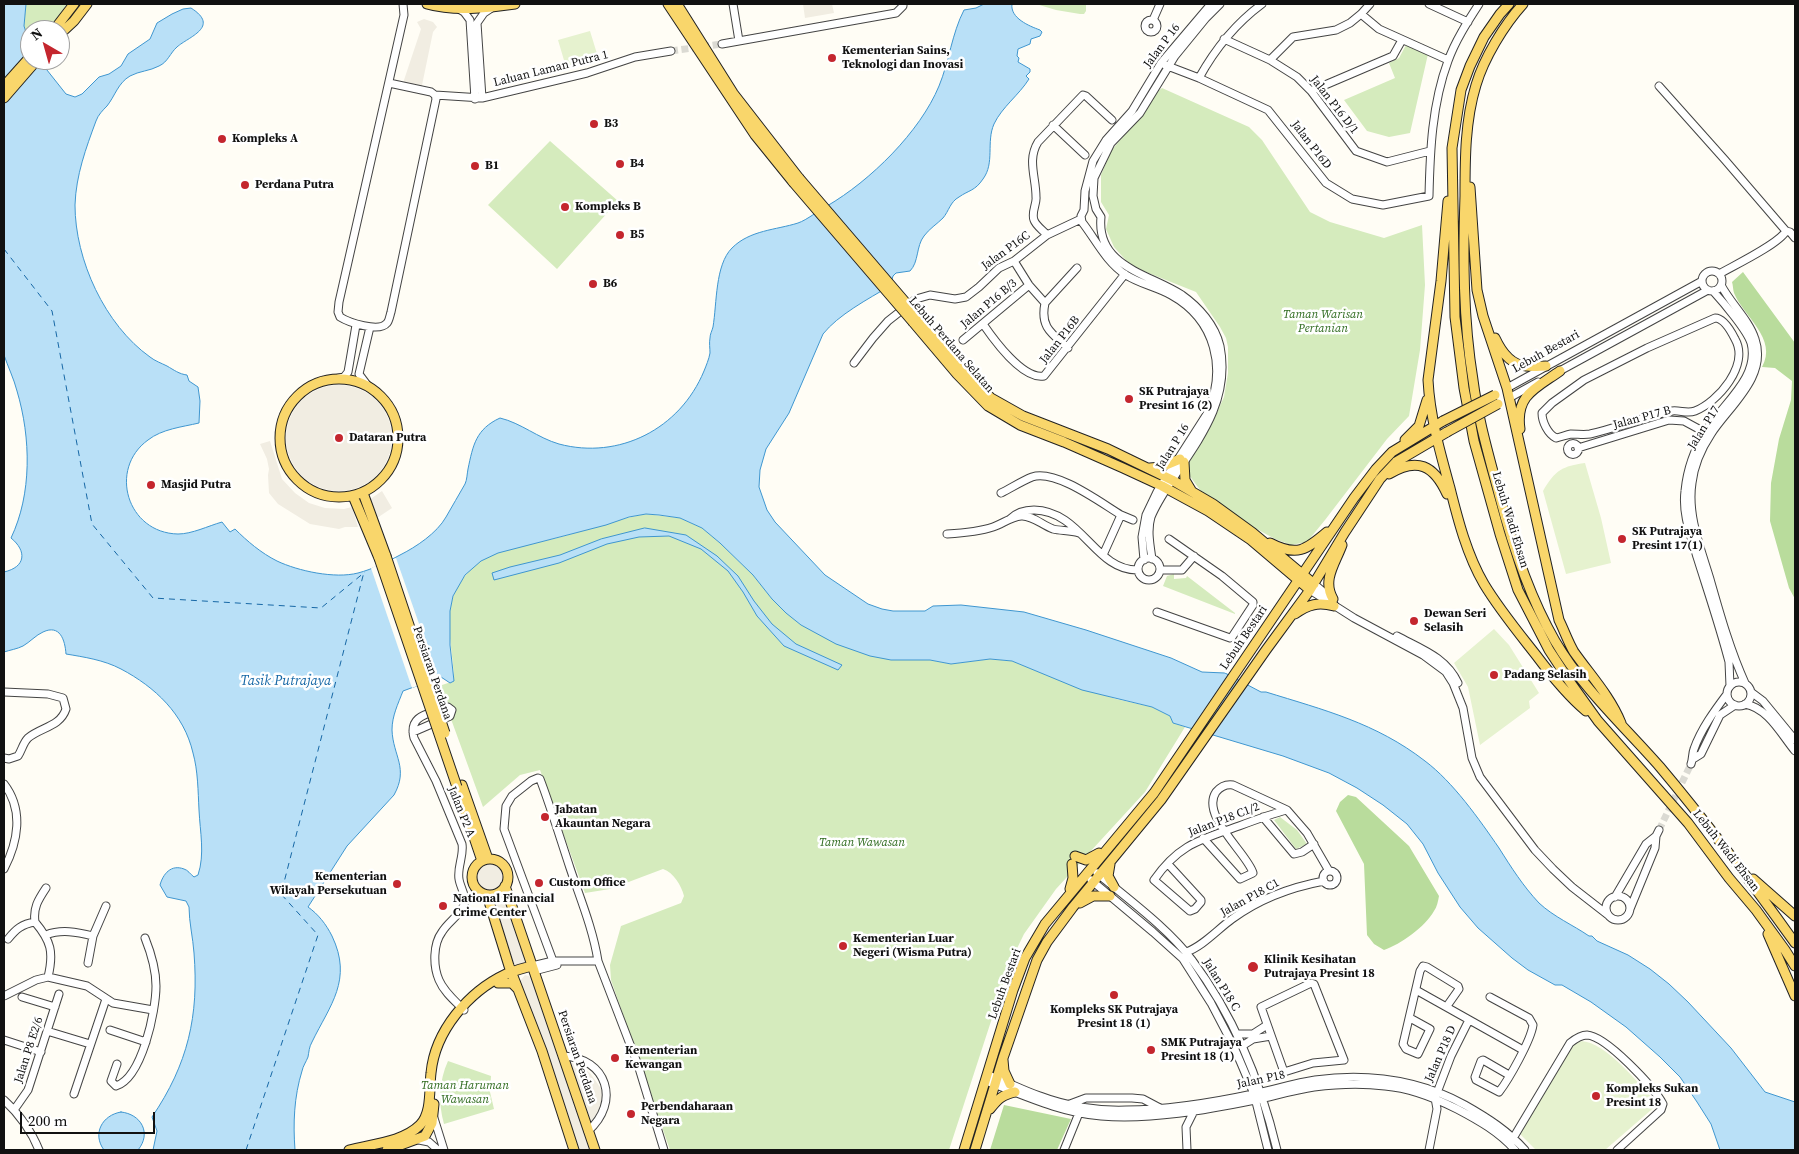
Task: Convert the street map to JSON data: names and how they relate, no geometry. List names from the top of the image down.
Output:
{
  "streets": {
    "main road": [
      "Lebuh Perdana Selatan",
      "Lebuh Bestari",
      "Lebuh Wadi Ehsan",
      "Persiaran Perdana"
    ],
    "street": [
      "Jalan P 16",
      "Laluan Laman Putra 1",
      "Jalan P16 D/1",
      "Jalan P16D",
      "Jalan P16C",
      "Jalan P16 B/3",
      "Jalan P16B",
      "Jalan P17 B",
      "Jalan P17",
      "Jalan P2 A",
      "Jalan P18 C1/2",
      "Jalan P18 C1",
      "Jalan P18 C",
      "Jalan P8 E2/6",
      "Jalan P18 D",
      "Jalan P18"
    ]
  },
  "crossings": [
    ["Jalan P 16", "Jalan P16D"],
    ["Jalan P 16", "Jalan P16C"],
    ["Jalan P 16", "Jalan P16B"],
    ["Jalan P 16", "Lebuh Perdana Selatan"],
    ["Jalan P16 D/1", "Jalan P16D"],
    ["Jalan P16 B/3", "Jalan P16B"],
    ["Lebuh Perdana Selatan", "Lebuh Bestari"],
    ["Lebuh Bestari", "Jalan P17"],
    ["Lebuh Bestari", "Jalan P18 C"],
    ["Lebuh Bestari", "Jalan P18"],
    ["Jalan P17 B", "Jalan P17"],
    ["Jalan P18 C1", "Jalan P18 C"],
    ["Jalan P18 C", "Jalan P18"],
    ["Jalan P18 D", "Jalan P18"]
  ],
  "water": ["Tasik Putrajaya"],
  "parks": ["Taman Warisan Pertanian", "Taman Wawasan", "Taman Haruman Wawasan"],
  "places": [
    "Kementerian Sains, Teknologi dan Inovasi",
    "B3",
    "Kompleks A",
    "B4",
    "B1",
    "Perdana Putra",
    "Kompleks B",
    "B5",
    "B6",
    "SK Putrajaya Presint 16 (2)",
    "Dataran Putra",
    "Masjid Putra",
    "SK Putrajaya Presint 17(1)",
    "Dewan Seri Selasih",
    "Padang Selasih",
    "Jabatan Akauntan Negara",
    "Custom Office",
    "Kementerian Wilayah Persekutuan",
    "National Financial Crime Center",
    "Kementerian Luar Negeri (Wisma Putra)",
    "Klinik Kesihatan Putrajaya Presint 18",
    "Kompleks SK Putrajaya Presint 18 (1)",
    "SMK Putrajaya Presint 18 (1)",
    "Kementerian Kewangan",
    "Kompleks Sukan Presint 18",
    "Perbendaharaan Negara"
  ],
  "scale_bar": "200 m",
  "north": "top left"
}
